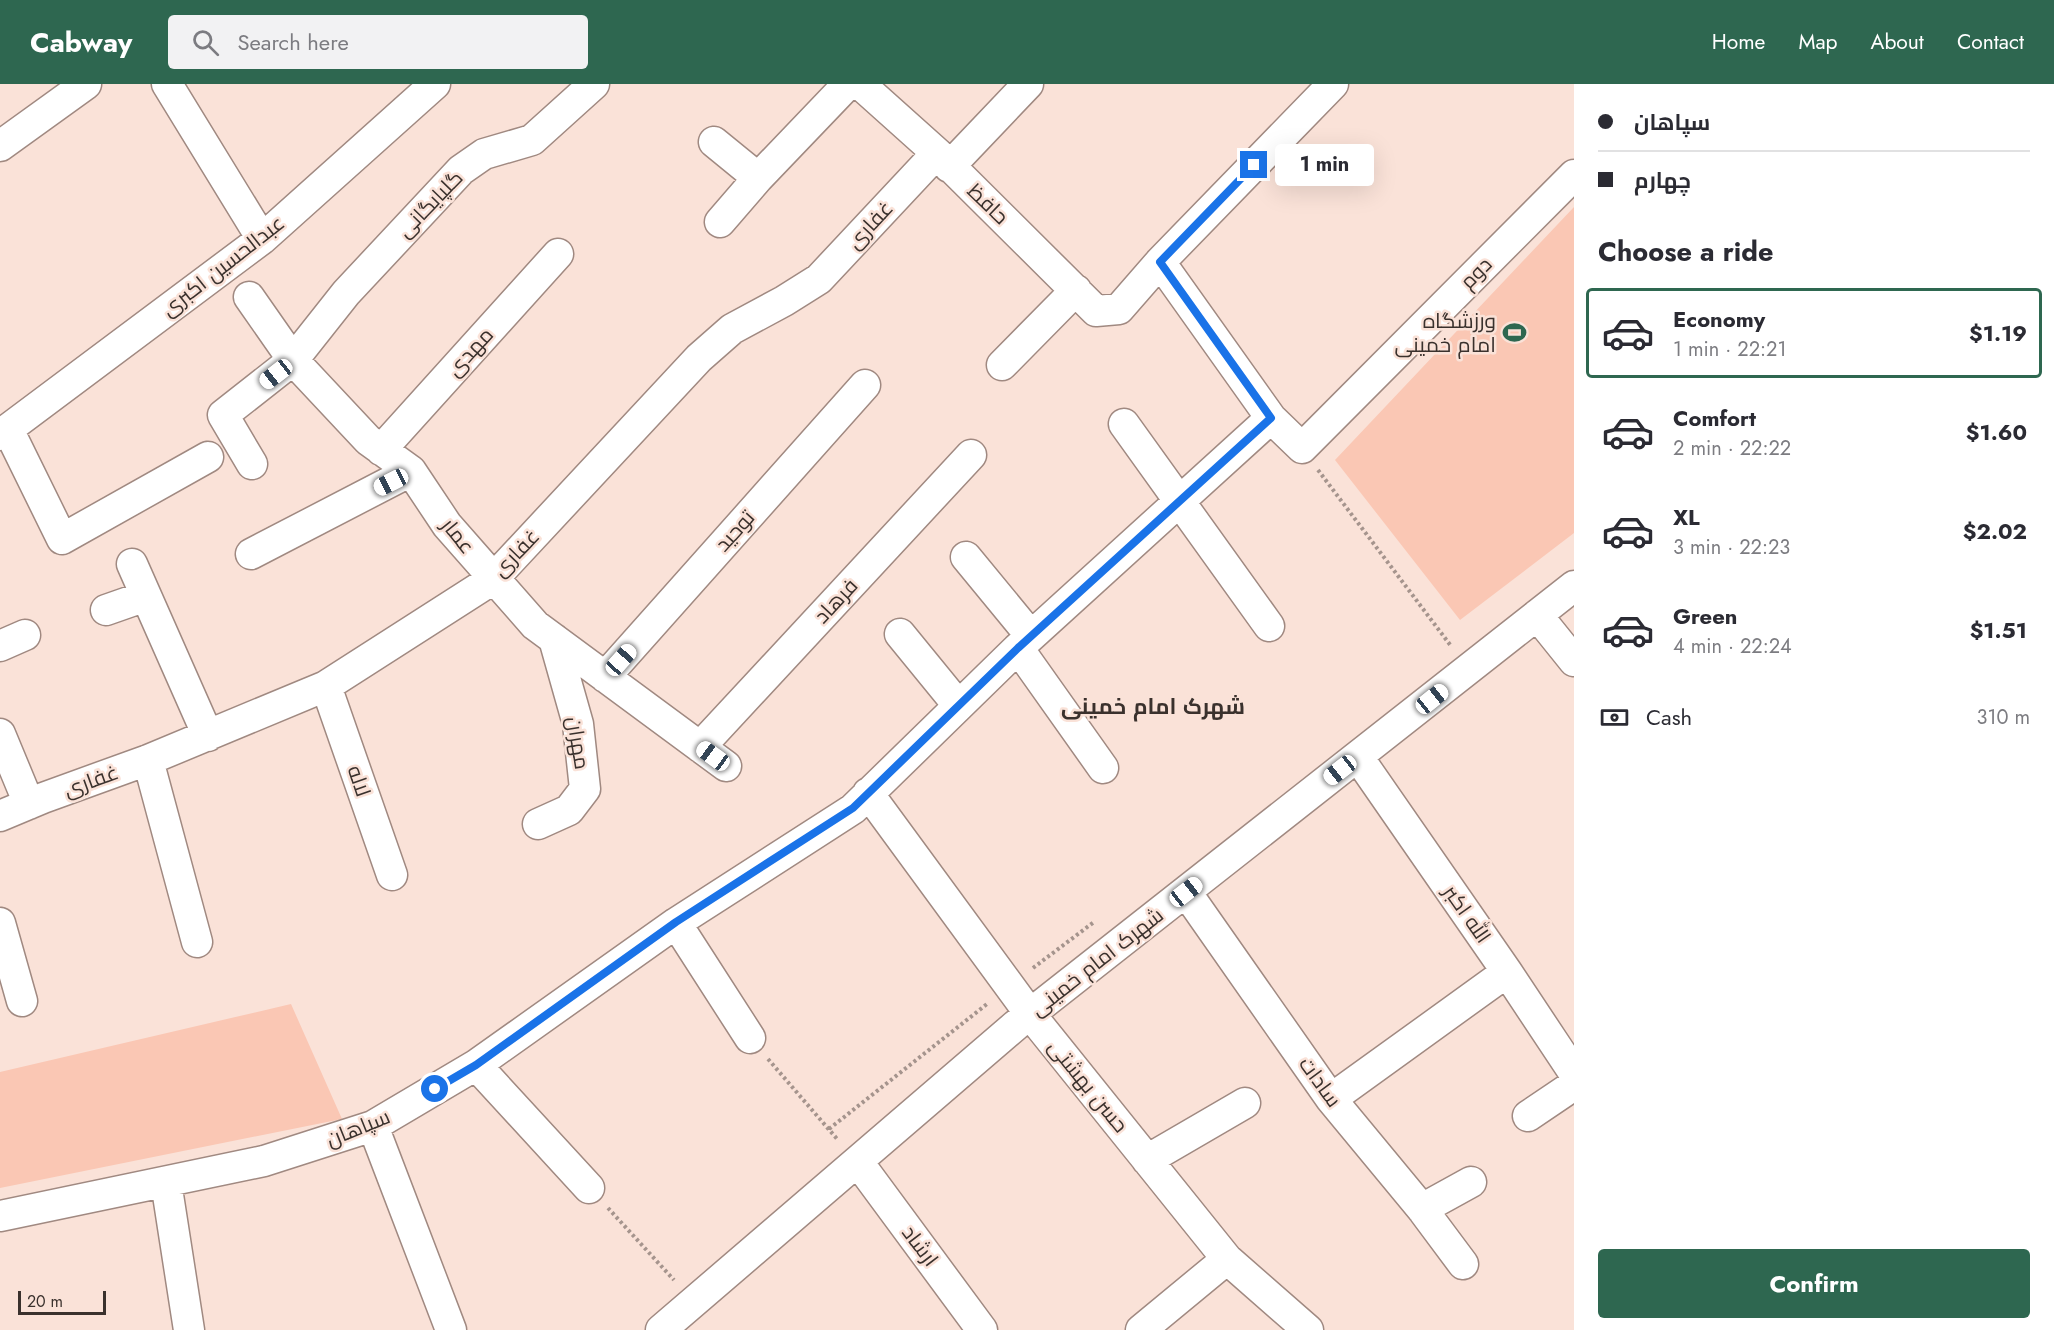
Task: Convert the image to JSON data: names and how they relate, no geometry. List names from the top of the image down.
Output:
{
  "streets": {
    "street": [
      "گلپایگانی",
      "حافظ",
      "غفاری",
      "عبدالحسین اکبری",
      "دوم",
      "مهدی",
      "توحید",
      "عمار",
      "فرهاد",
      "مهران",
      "لاله",
      "الله اکبر",
      "شهرک امام خمینی",
      "سادات",
      "حسن بهشتی",
      "سپاهان",
      "ارشاد"
    ]
  },
  "crossings": [
    ["گلپایگانی", "عمار"],
    ["حافظ", "غفاری"],
    ["غفاری", "عمار"],
    ["غفاری", "لاله"],
    ["مهدی", "عمار"],
    ["توحید", "عمار"],
    ["عمار", "فرهاد"],
    ["عمار", "مهران"],
    ["الله اکبر", "شهرک امام خمینی"],
    ["شهرک امام خمینی", "سادات"],
    ["شهرک امام خمینی", "حسن بهشتی"],
    ["شهرک امام خمینی", "ارشاد"],
    ["حسن بهشتی", "سپاهان"]
  ],
  "districts": ["شهرک امام خمینی"],
  "places": {
    "sports": ["ورزشگاه امام خمینی"]
  },
  "scale_bar": "20 m",
  "page": {
    "header": "Cabway",
    "search": "Search here",
    "nav": [
      "Home",
      "Map",
      "About",
      "Contact"
    ],
    "banner": ["سپاهان", "چهارم"],
    "bubble": "1 min",
    "heading": "Choose a ride",
    "list": [
      {
        "name": "Economy",
        "note": "1 min · 22:21",
        "value": "$1.19"
      },
      {
        "name": "Comfort",
        "note": "2 min · 22:22",
        "value": "$1.60"
      },
      {
        "name": "XL",
        "note": "3 min · 22:23",
        "value": "$2.02"
      },
      {
        "name": "Green",
        "note": "4 min · 22:24",
        "value": "$1.51"
      }
    ],
    "pay": ["Cash", "310 m"],
    "buttons": "Confirm",
    "scale": "20 m"
  }
}
